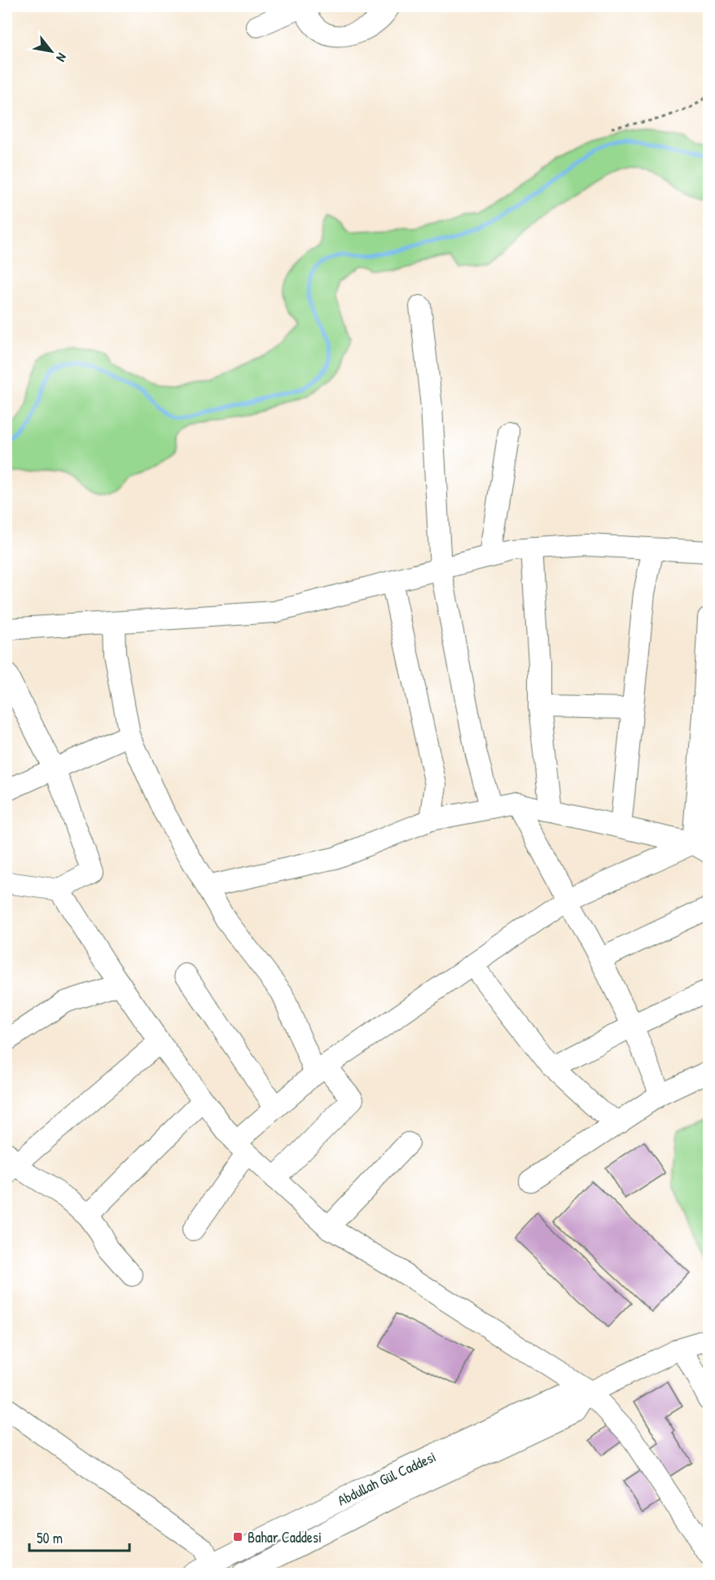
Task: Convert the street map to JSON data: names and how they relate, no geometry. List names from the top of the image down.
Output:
{
  "streets": {
    "street": ["Abdullah Gül Caddesi"]
  },
  "places": {
    "transit": ["Bahar Caddesi"]
  },
  "scale_bar": "50 m",
  "north": "bottom right"
}
